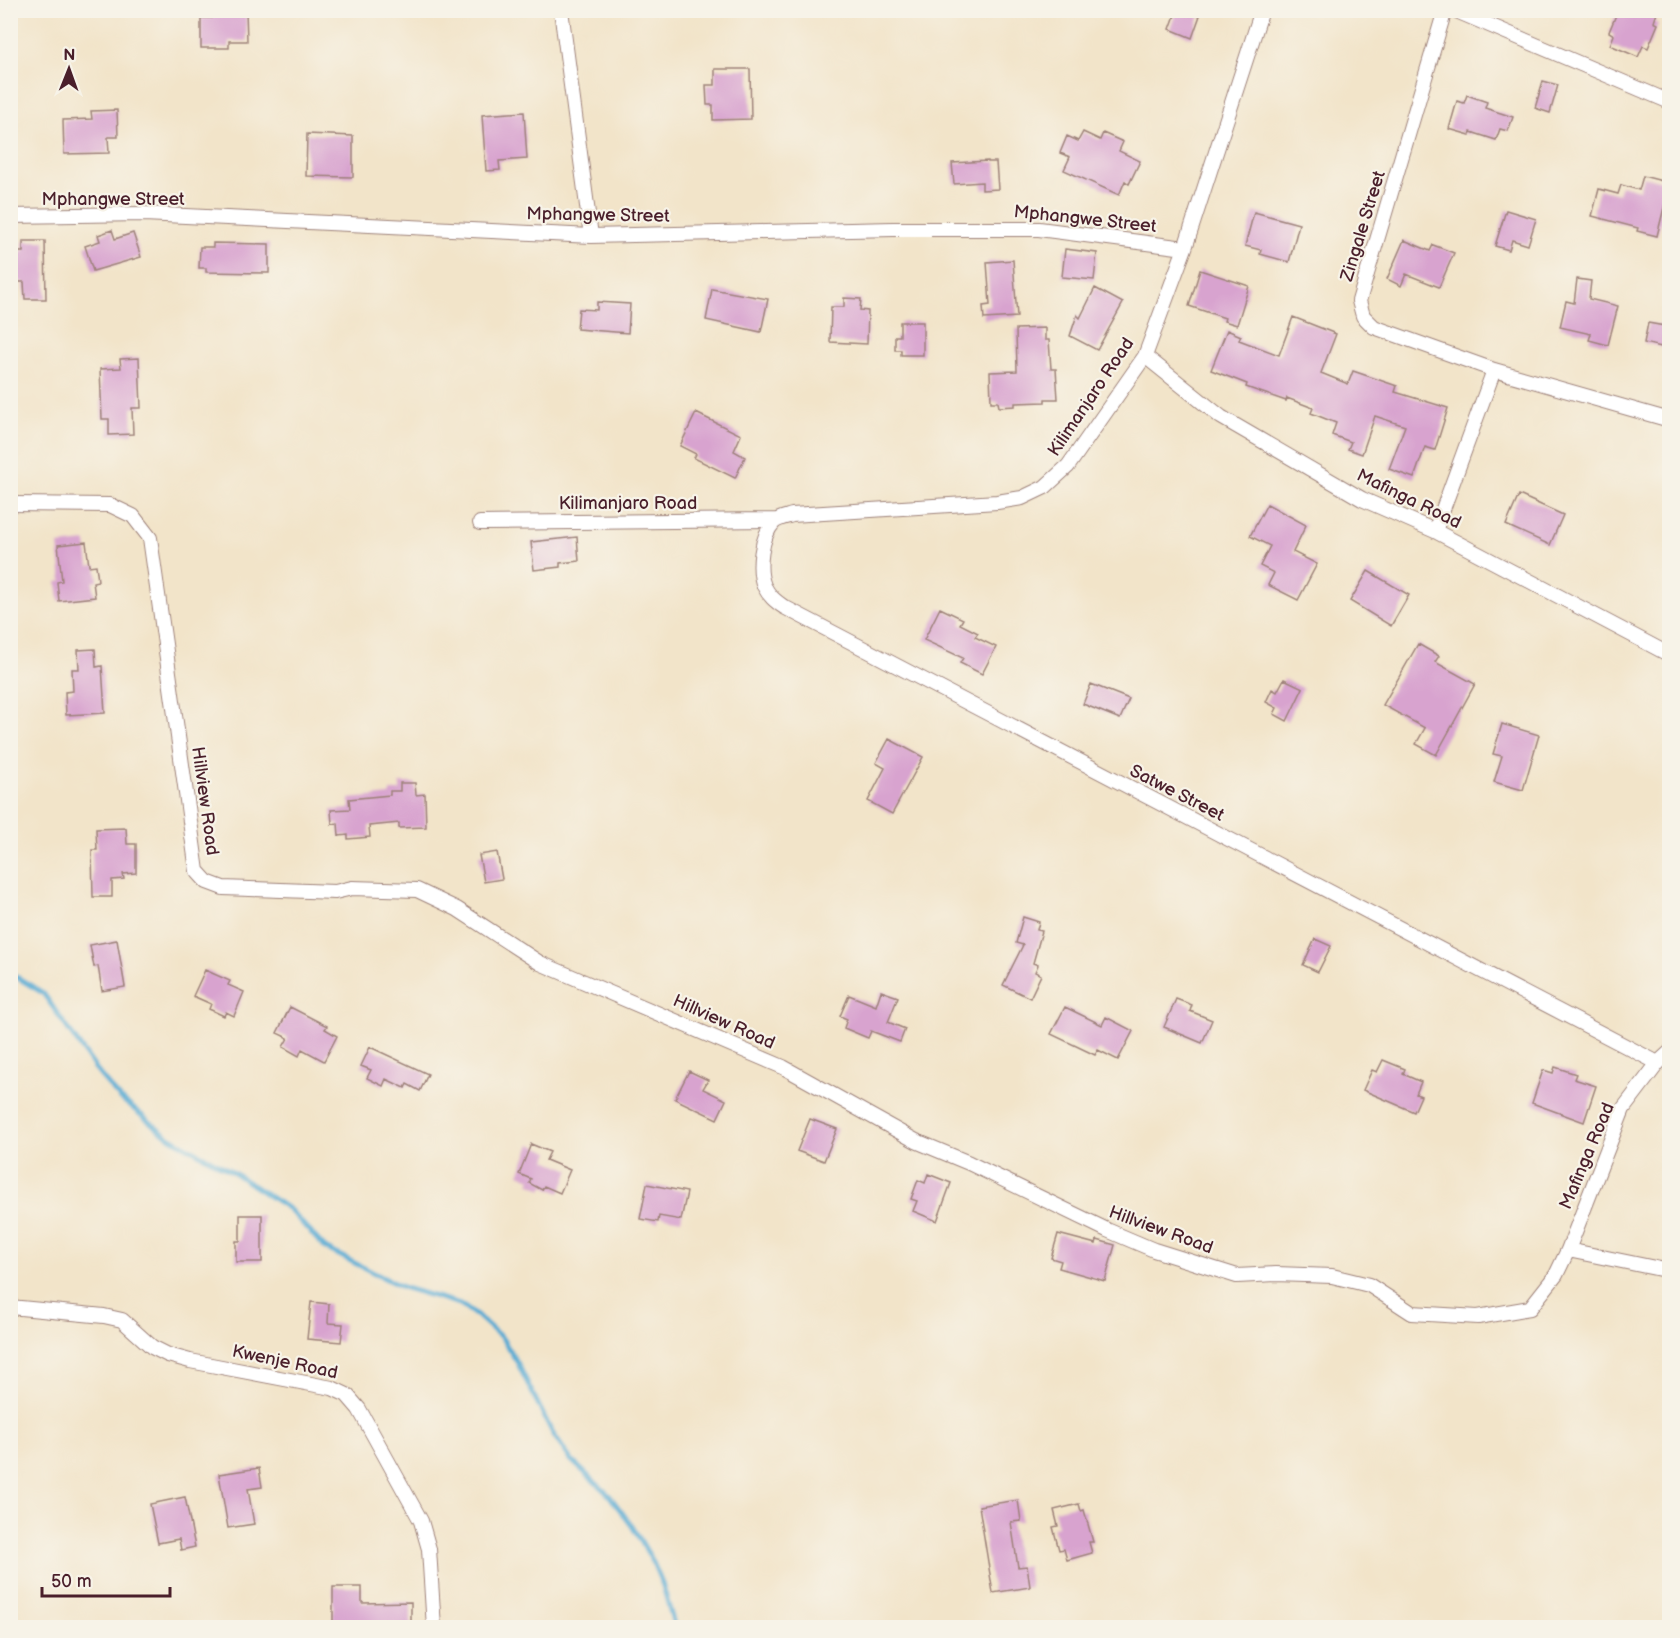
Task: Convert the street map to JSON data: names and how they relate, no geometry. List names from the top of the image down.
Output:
{
  "streets": {
    "street": [
      "Mphangwe Street",
      "Zingale Street",
      "Kilimanjaro Road",
      "Mafinga Road",
      "Satwe Street",
      "Hillview Road",
      "Kwenje Road"
    ]
  },
  "crossings": [
    ["Mphangwe Street", "Kilimanjaro Road"],
    ["Kilimanjaro Road", "Mafinga Road"],
    ["Kilimanjaro Road", "Satwe Street"],
    ["Mafinga Road", "Satwe Street"],
    ["Mafinga Road", "Hillview Road"]
  ],
  "scale_bar": "50 m",
  "north": "top"
}
